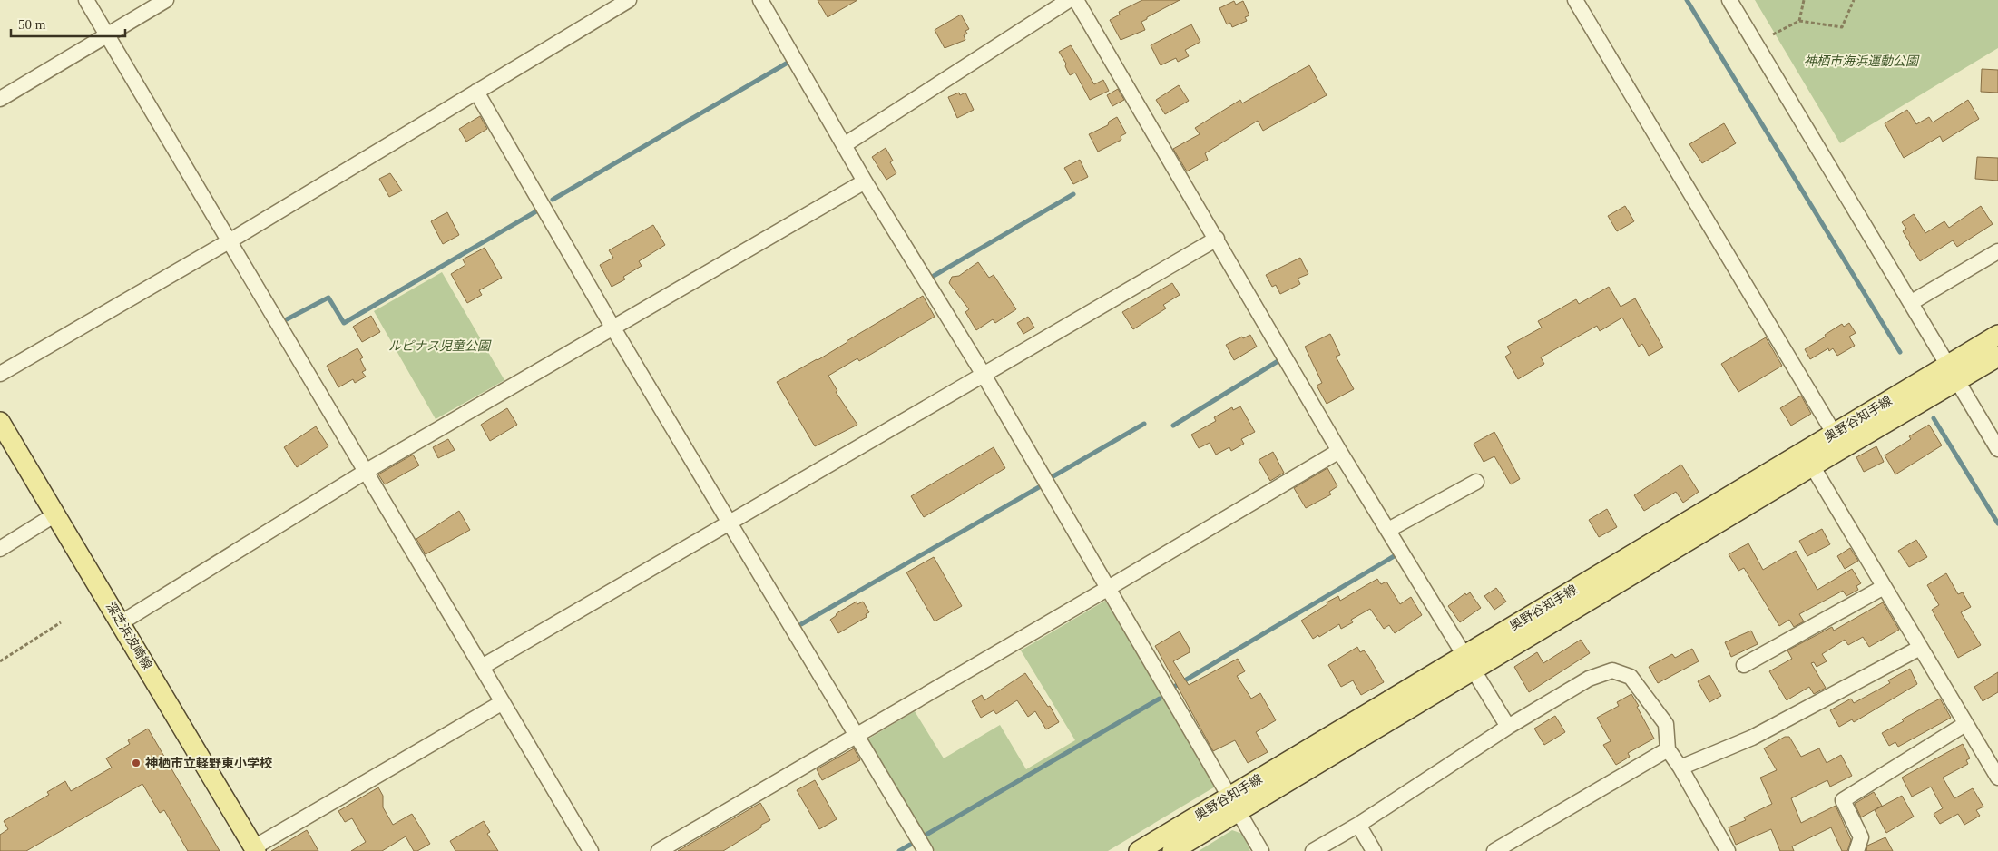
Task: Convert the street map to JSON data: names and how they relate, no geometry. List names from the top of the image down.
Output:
{
  "streets": {
    "main road": ["奥野谷知手線", "深芝浜波崎線"]
  },
  "parks": ["神栖市海浜運動公園", "ルピナス児童公園"],
  "places": ["神栖市立軽野東小学校"],
  "scale_bar": "50 m"
}
